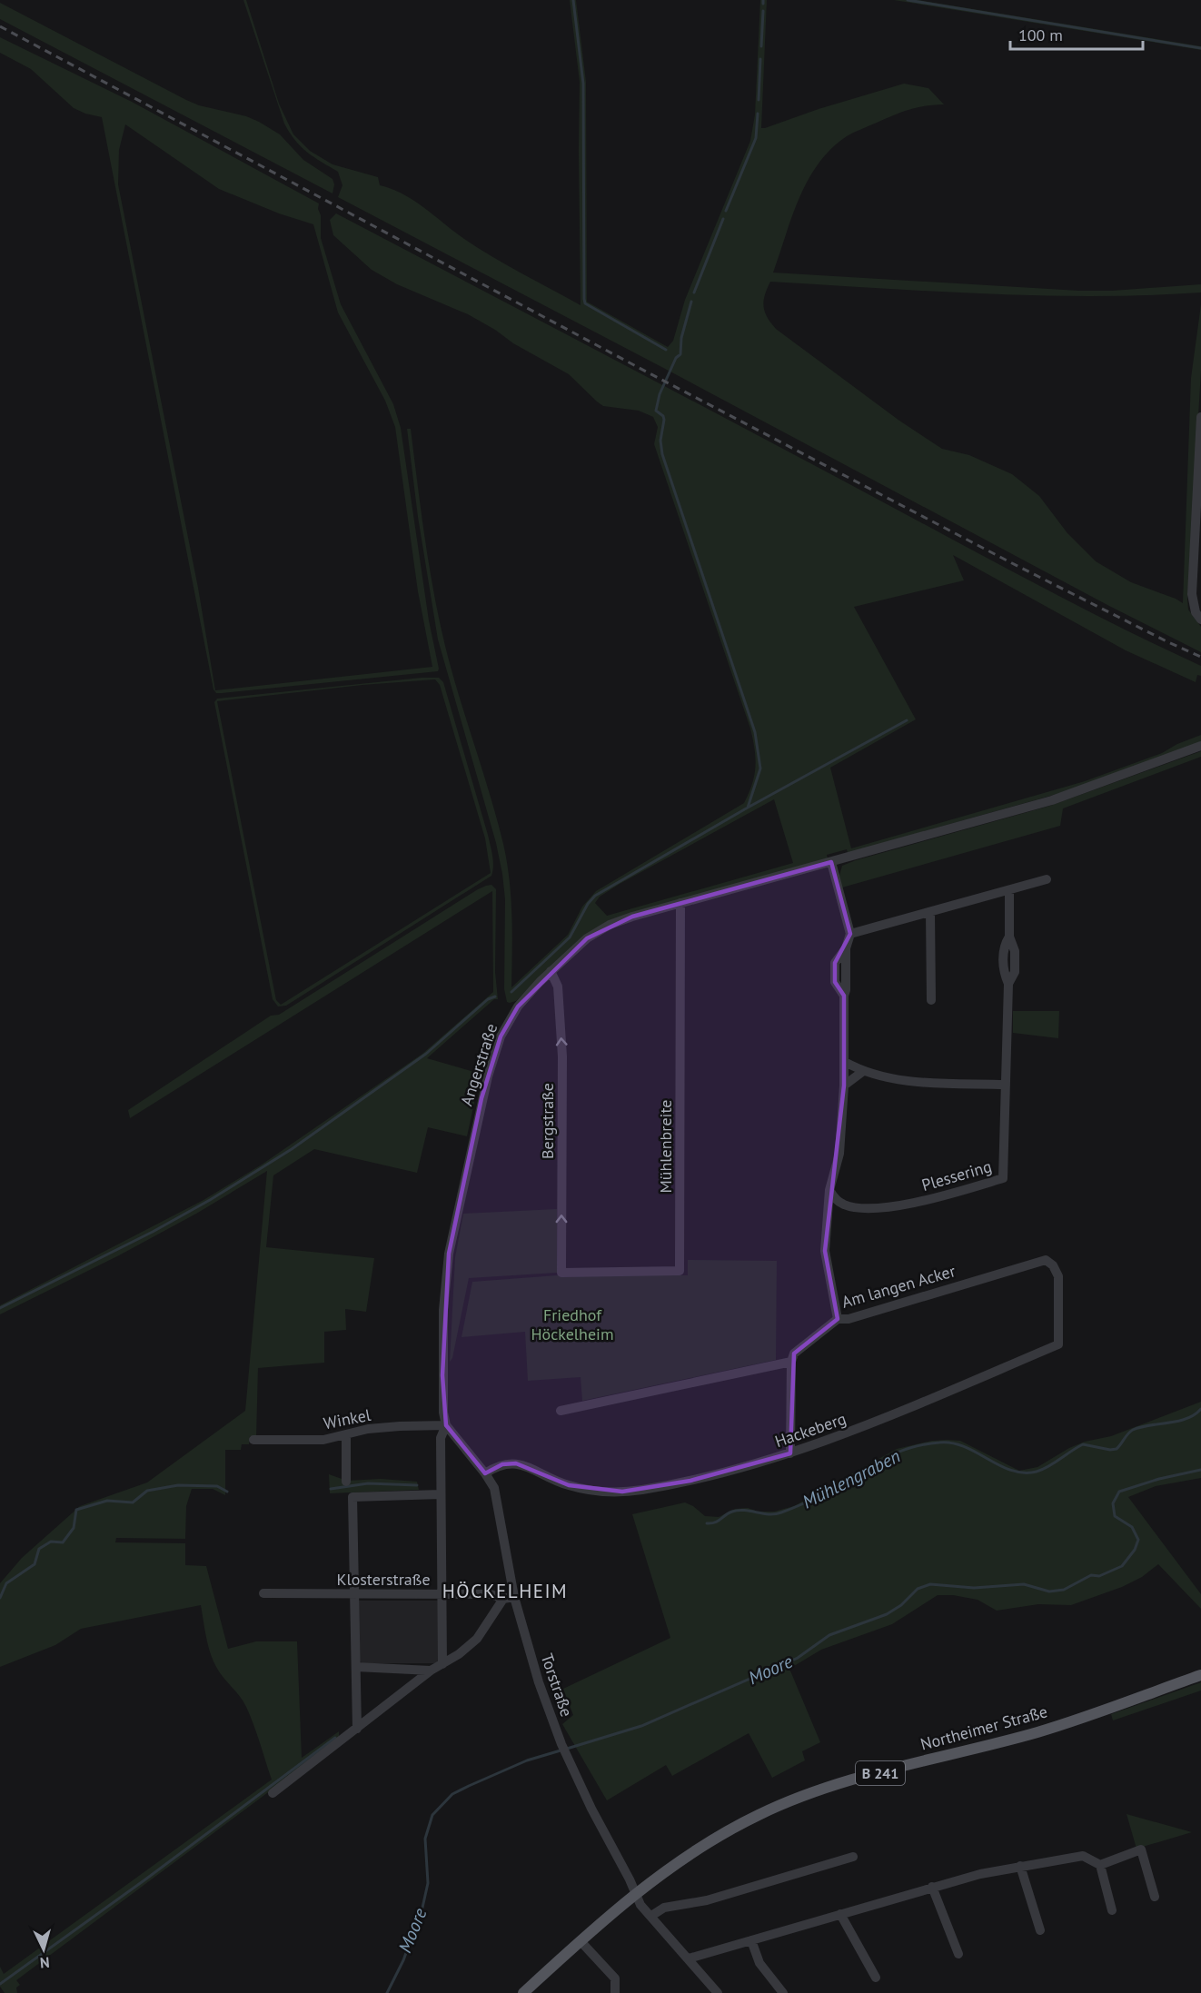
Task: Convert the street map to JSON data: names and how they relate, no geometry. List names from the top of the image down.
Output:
{
  "streets": {
    "main road": ["Northeimer Straße", "B 241"],
    "street": [
      "Angerstraße",
      "Bergstraße",
      "Mühlenbreite",
      "Plessering",
      "Am langen Acker",
      "Winkel",
      "Hackeberg",
      "Klosterstraße",
      "Torstraße"
    ]
  },
  "crossings": [
    ["Angerstraße", "Bergstraße"],
    ["Angerstraße", "Mühlenbreite"],
    ["Angerstraße", "Winkel"],
    ["Bergstraße", "Mühlenbreite"],
    ["Am langen Acker", "Hackeberg"],
    ["Hackeberg", "Torstraße"],
    ["Klosterstraße", "Torstraße"],
    ["Torstraße", "Northeimer Straße"]
  ],
  "one_way": ["Bergstraße"],
  "districts": ["HÖCKELHEIM"],
  "water": ["Mühlengraben", "Moore"],
  "parks": ["Friedhof Höckelheim"],
  "scale_bar": "100 m",
  "north": "bottom"
}
